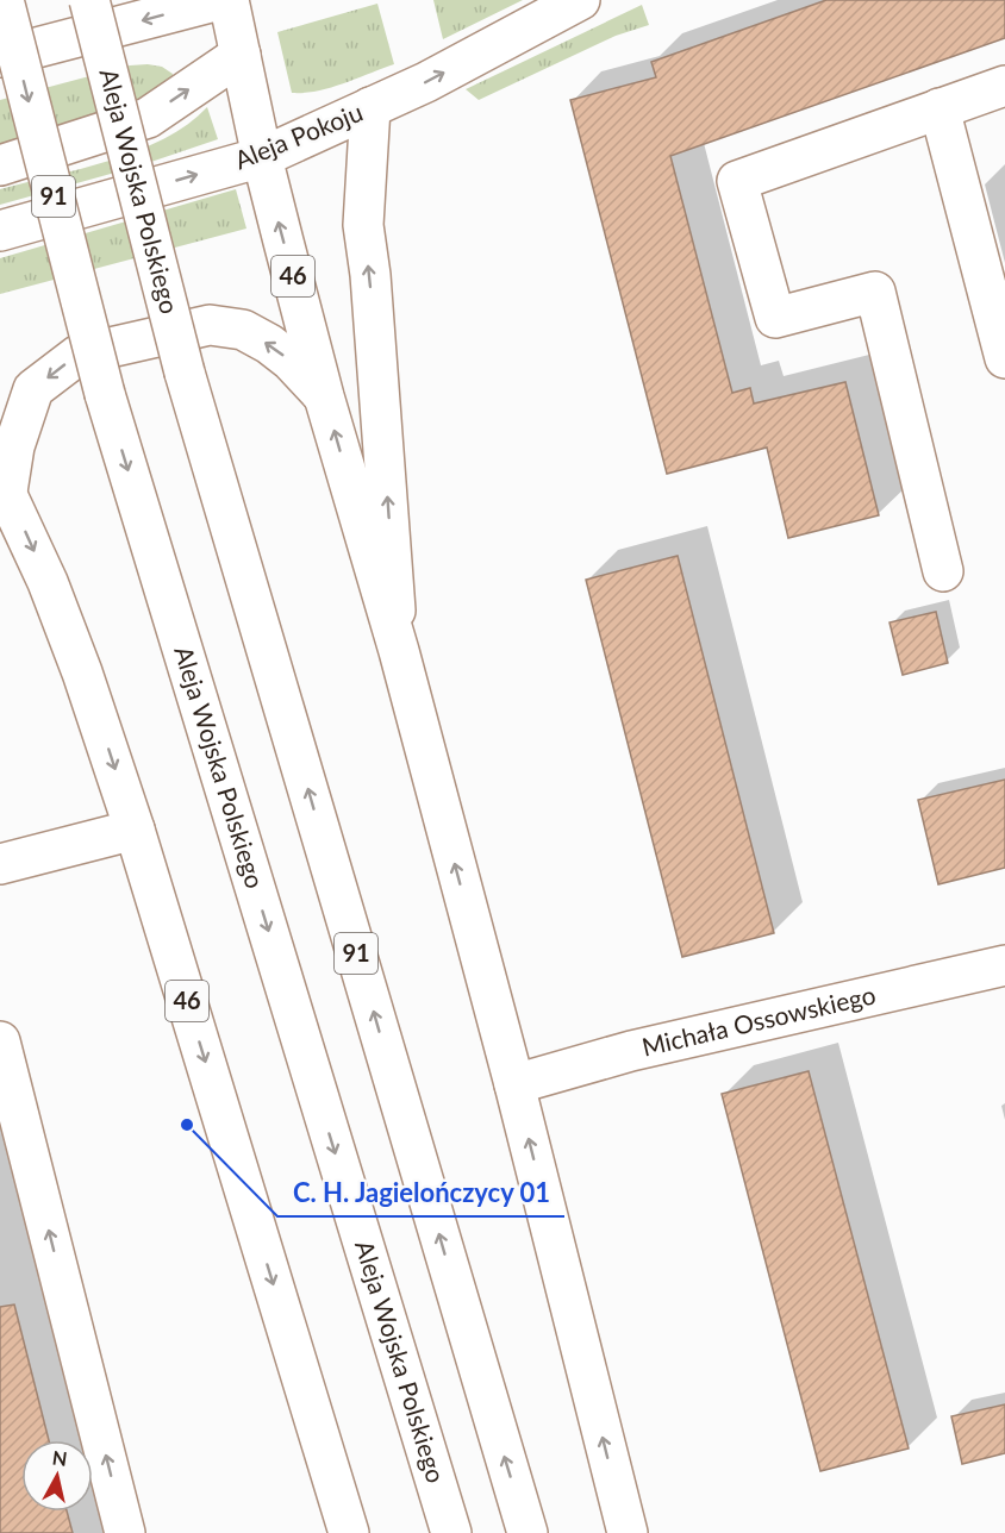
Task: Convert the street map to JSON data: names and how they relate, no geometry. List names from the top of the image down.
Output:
{
  "streets": {
    "main road": [
      "Aleja Pokoju",
      "Aleja Wojska Polskiego",
      "91",
      "46",
      "Michała Ossowskiego"
    ]
  },
  "crossings": [
    ["Aleja Pokoju", "46"],
    ["46", "Michała Ossowskiego"]
  ],
  "places": ["C. H. Jagielończycy 01"],
  "north": "top"
}
